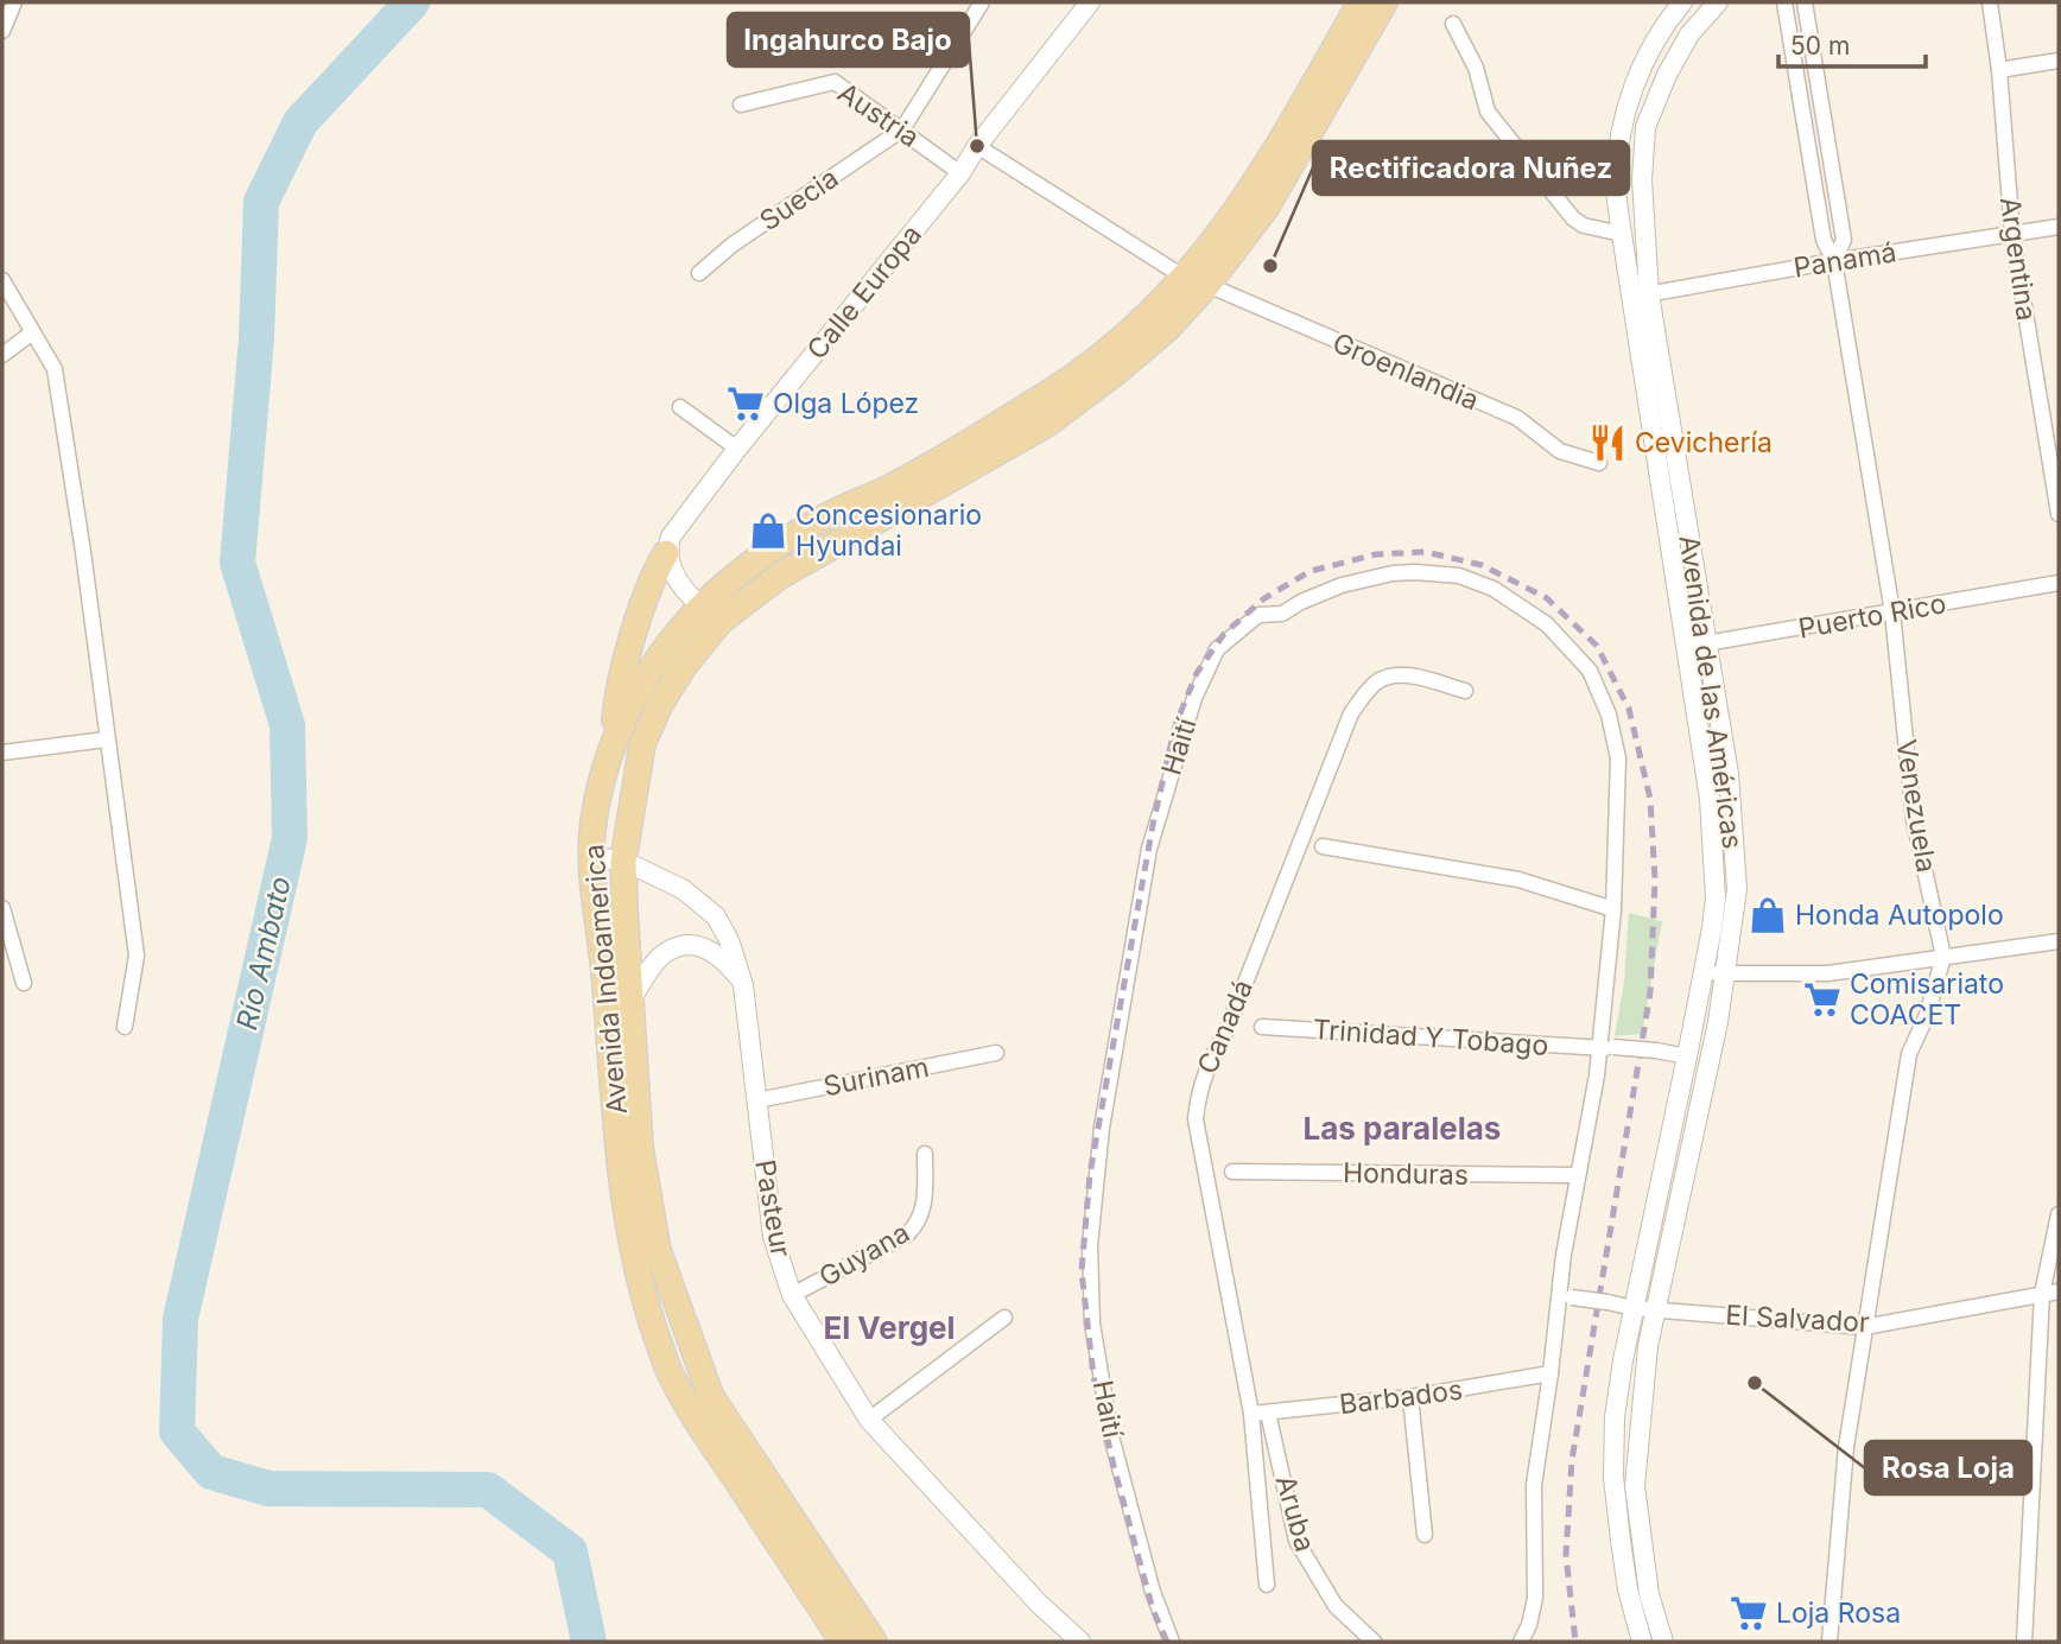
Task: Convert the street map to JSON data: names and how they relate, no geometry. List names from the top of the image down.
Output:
{
  "streets": {
    "main road": ["Avenida Indoamerica"],
    "street": [
      "Austria",
      "Suecia",
      "Argentina",
      "Panamá",
      "Calle Europa",
      "Groenlandia",
      "Puerto Rico",
      "Avenida de las Américas",
      "Haití",
      "Venezuela",
      "Canadá",
      "Trinidad Y Tobago",
      "Surinam",
      "Honduras",
      "Pasteur",
      "Guyana",
      "El Salvador",
      "Barbados",
      "Aruba"
    ]
  },
  "crossings": [
    ["Austria", "Suecia"],
    ["Austria", "Calle Europa"],
    ["Argentina", "Panamá"],
    ["Panamá", "Avenida de las Américas"],
    ["Panamá", "Venezuela"],
    ["Calle Europa", "Groenlandia"],
    ["Groenlandia", "Avenida Indoamerica"],
    ["Puerto Rico", "Avenida de las Américas"],
    ["Puerto Rico", "Venezuela"],
    ["Avenida de las Américas", "Trinidad Y Tobago"],
    ["Avenida de las Américas", "El Salvador"],
    ["Haití", "Trinidad Y Tobago"],
    ["Haití", "Honduras"],
    ["Venezuela", "El Salvador"],
    ["Avenida Indoamerica", "Pasteur"],
    ["Canadá", "Barbados"],
    ["Surinam", "Pasteur"],
    ["Pasteur", "Guyana"],
    ["Barbados", "Aruba"]
  ],
  "districts": ["Las paralelas", "El Vergel"],
  "water": ["Río Ambato"],
  "places": {
    "other": ["Ingahurco Bajo", "Rectificadora Nuñez", "Rosa Loja"],
    "supermarket": ["Olga López", "Comisariato COACET", "Loja Rosa"],
    "restaurant": ["Cevichería"],
    "shop": ["Concesionario Hyundai", "Honda Autopolo"]
  },
  "scale_bar": "50 m"
}
